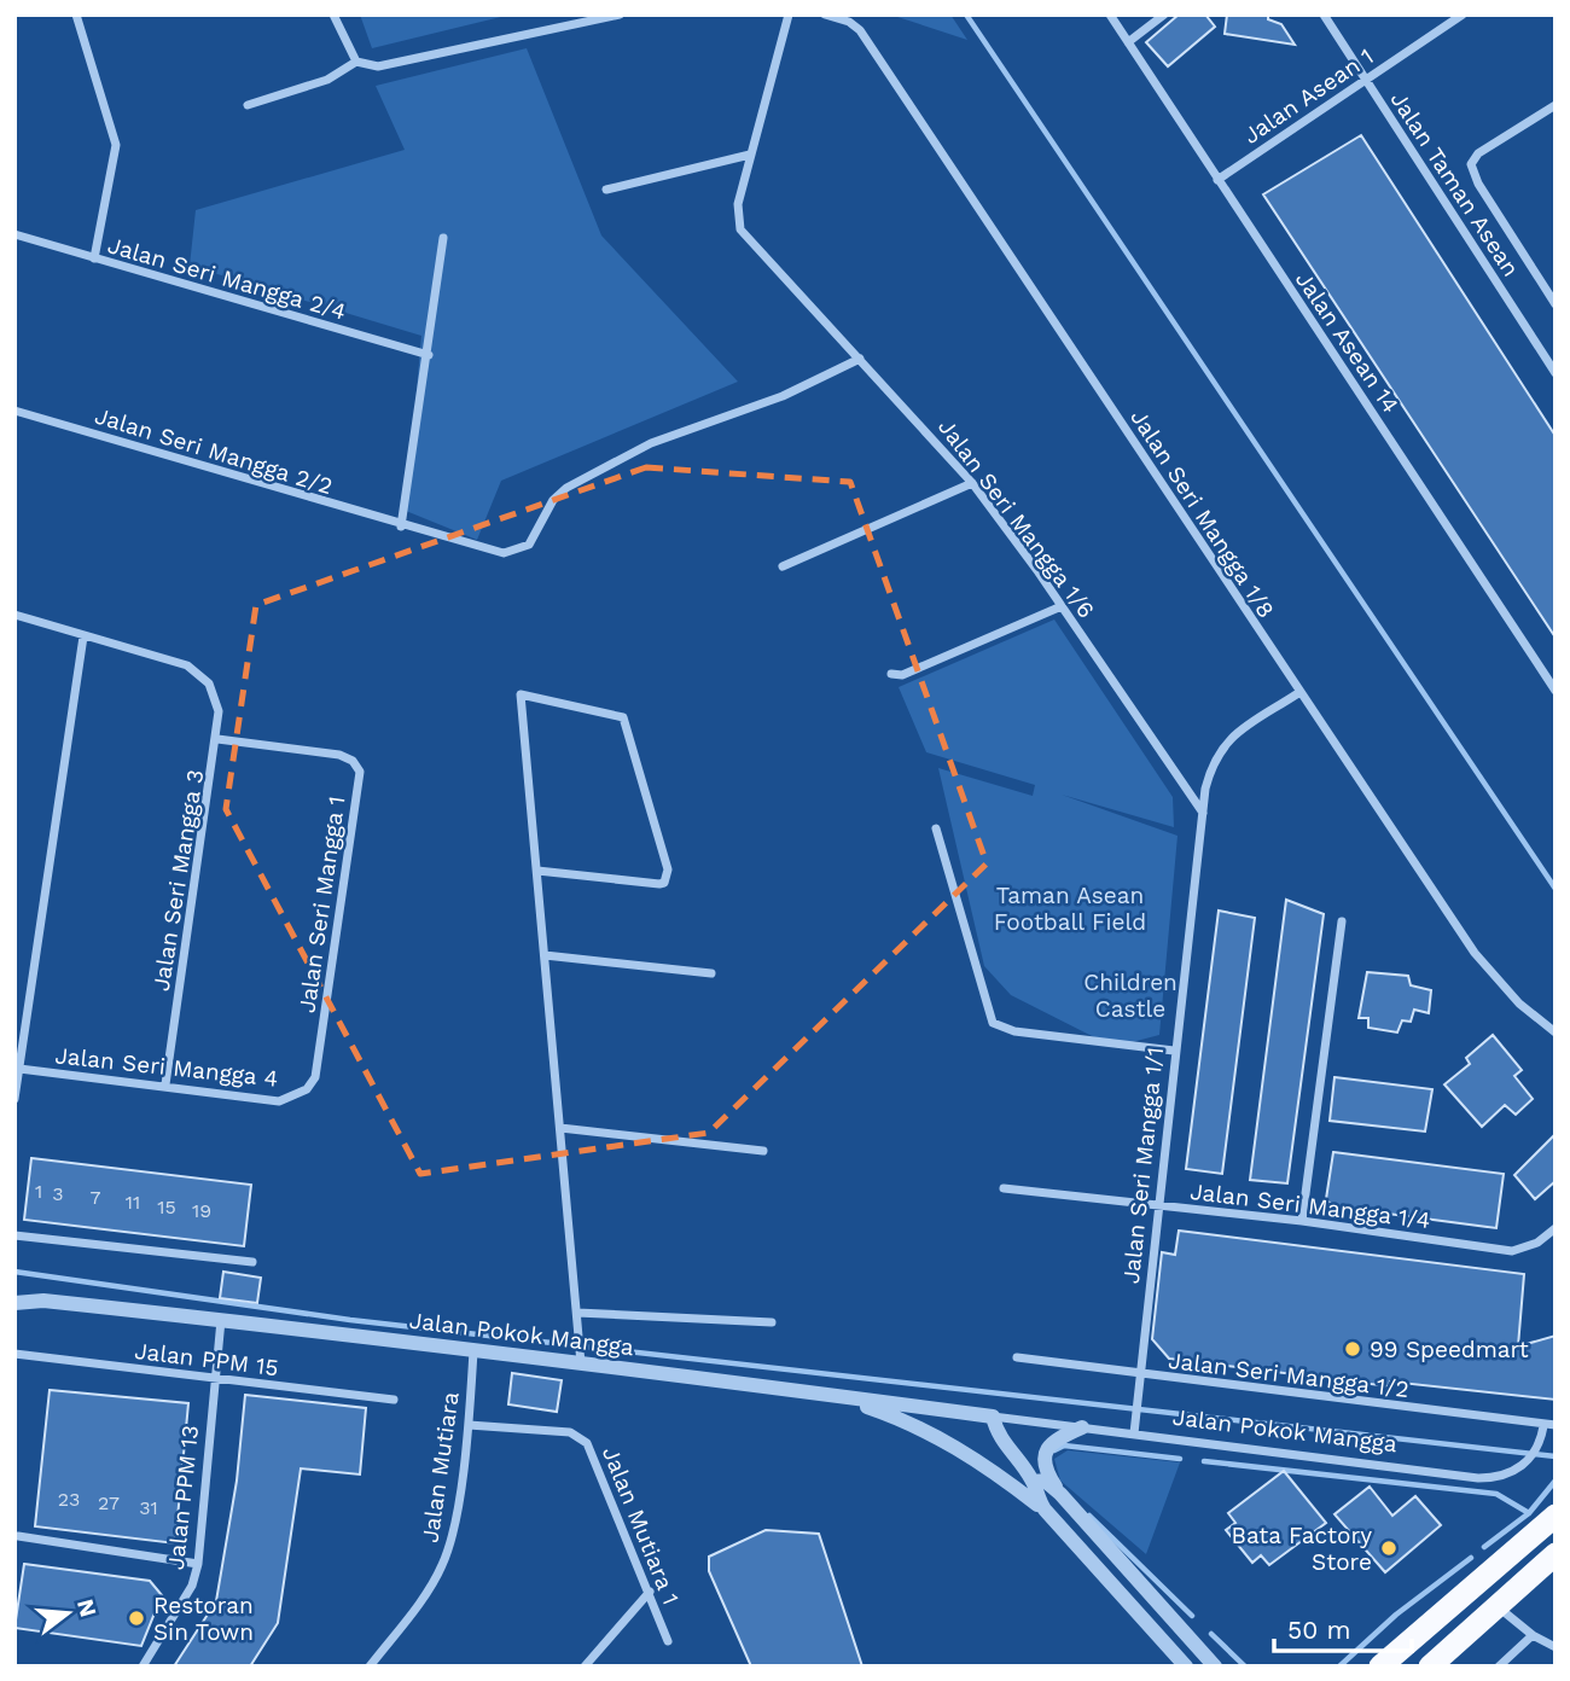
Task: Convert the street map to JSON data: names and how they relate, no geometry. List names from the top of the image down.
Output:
{
  "streets": {
    "street": [
      "Jalan Asean 1",
      "Jalan Taman Asean",
      "Jalan Seri Mangga 2/4",
      "Jalan Asean 14",
      "Jalan Seri Mangga 2/2",
      "Jalan Seri Mangga 1/8",
      "Jalan Seri Mangga 1/6",
      "Jalan Seri Mangga 3",
      "Jalan Seri Mangga 1",
      "Jalan Seri Mangga 4",
      "Jalan Seri Mangga 1/1",
      "Jalan Seri Mangga 1/4",
      "Jalan Pokok Mangga",
      "Jalan PPM 15",
      "Jalan Seri Mangga 1/2",
      "Jalan Mutiara",
      "Jalan PPM 13",
      "Jalan Mutiara 1"
    ]
  },
  "crossings": [
    ["Jalan Asean 1", "Jalan Taman Asean"],
    ["Jalan Asean 1", "Jalan Asean 14"],
    ["Jalan Seri Mangga 2/2", "Jalan Seri Mangga 1/6"],
    ["Jalan Seri Mangga 1/8", "Jalan Seri Mangga 1/1"],
    ["Jalan Seri Mangga 1/6", "Jalan Seri Mangga 1/1"],
    ["Jalan Seri Mangga 3", "Jalan Seri Mangga 1"],
    ["Jalan Seri Mangga 3", "Jalan Seri Mangga 4"],
    ["Jalan Seri Mangga 1", "Jalan Seri Mangga 4"],
    ["Jalan Seri Mangga 1/1", "Jalan Seri Mangga 1/4"],
    ["Jalan Seri Mangga 1/1", "Jalan Pokok Mangga"],
    ["Jalan Seri Mangga 1/1", "Jalan Seri Mangga 1/2"],
    ["Jalan Pokok Mangga", "Jalan Seri Mangga 1/2"],
    ["Jalan Pokok Mangga", "Jalan Mutiara"],
    ["Jalan Pokok Mangga", "Jalan PPM 13"],
    ["Jalan PPM 15", "Jalan PPM 13"],
    ["Jalan Mutiara", "Jalan Mutiara 1"]
  ],
  "parks": ["Taman Asean Football Field", "Children Castle"],
  "places": ["99 Speedmart", "Bata Factory Store", "Restoran Sin Town"],
  "house_numbers": [
    "1",
    "3",
    "7",
    "11",
    "15",
    "19",
    "23",
    "27",
    "31"
  ],
  "scale_bar": "50 m",
  "north": "right"
}
